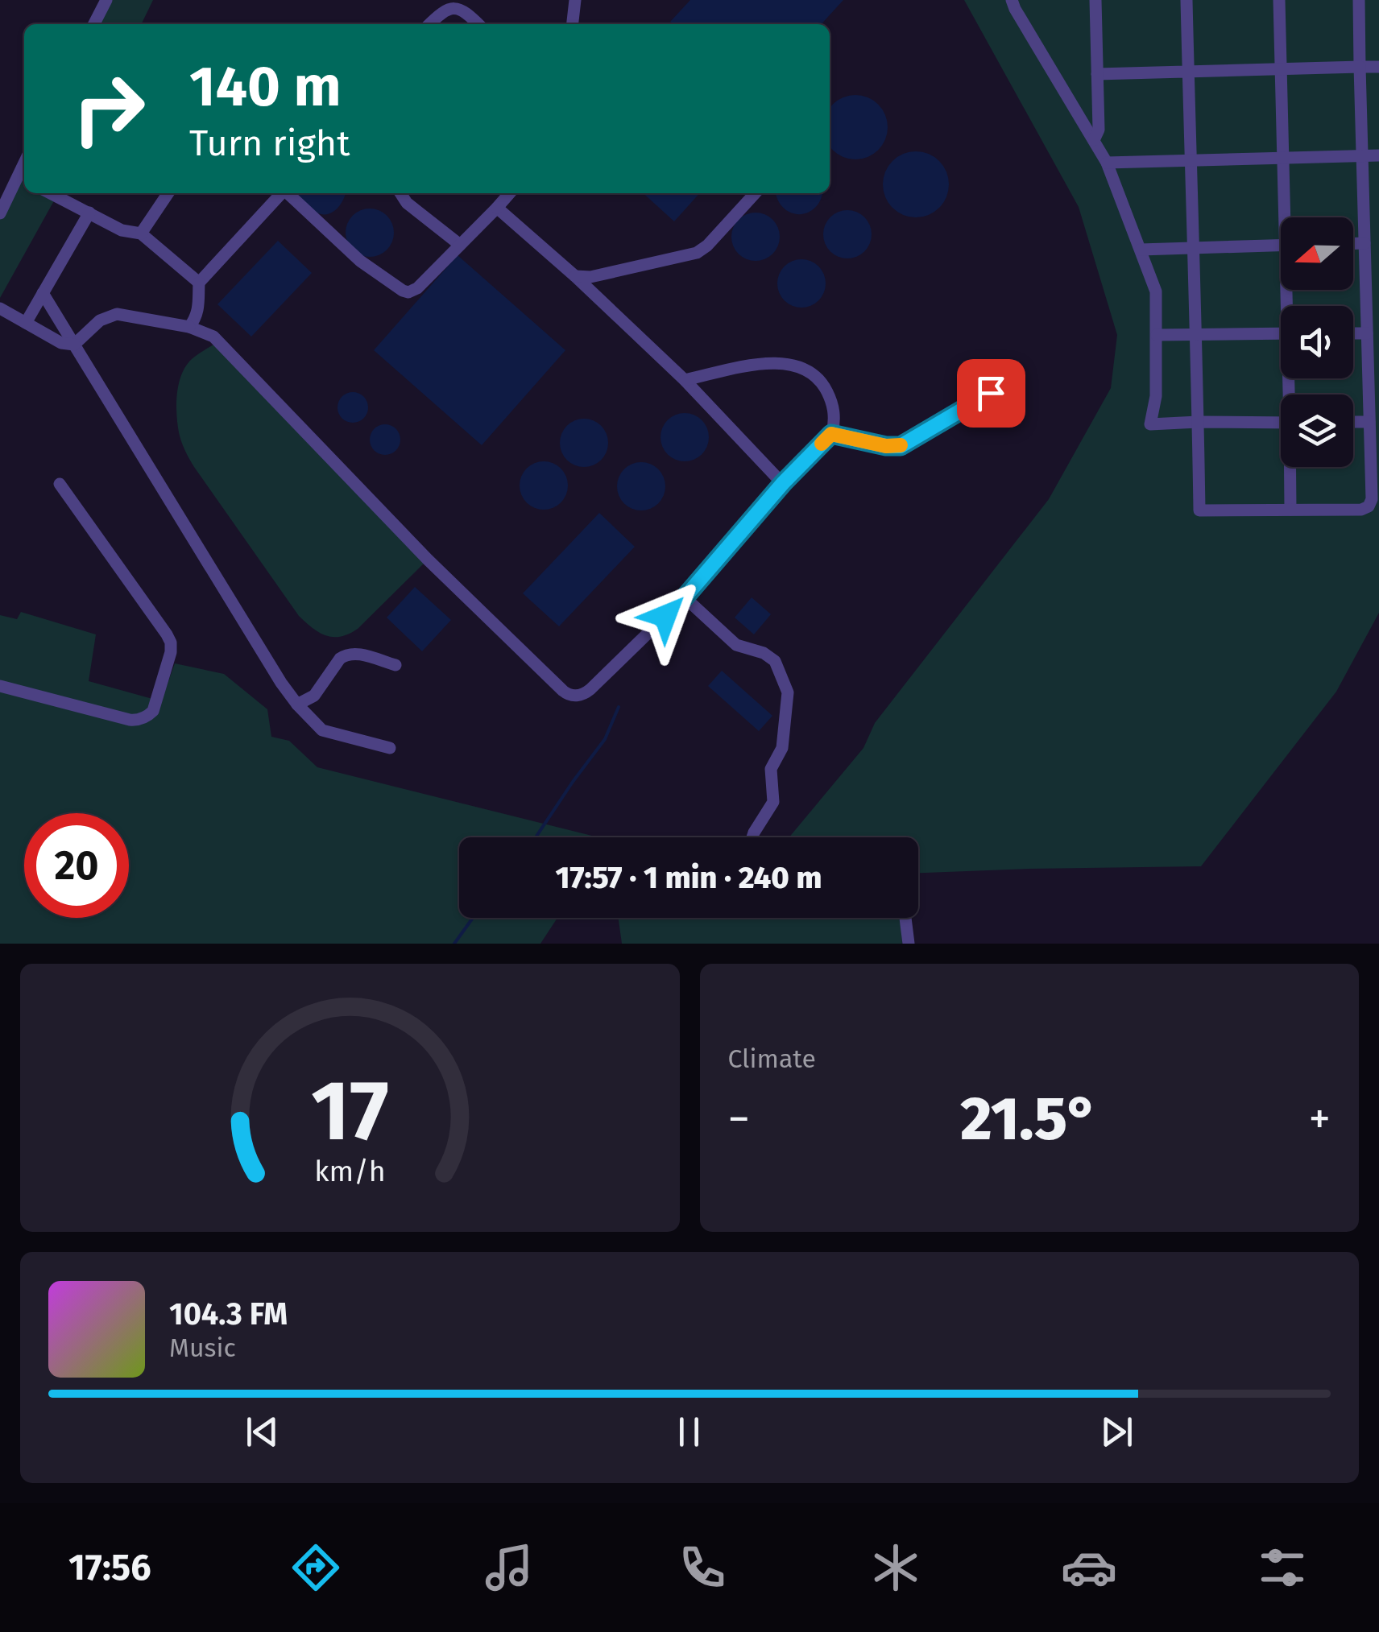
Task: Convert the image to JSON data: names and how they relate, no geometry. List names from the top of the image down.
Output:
{
  "north": "left",
  "page": {
    "turn": ["140 m", "Turn right"],
    "limit": "20",
    "trip": "17:57 · 1 min · 240 m",
    "tile": "Climate",
    "heat": ["−", "21.5°", "+"],
    "song": ["104.3 FM", "Music"],
    "tabs": "17:56",
    "gauge": ["17", "km/h"]
  }
}
